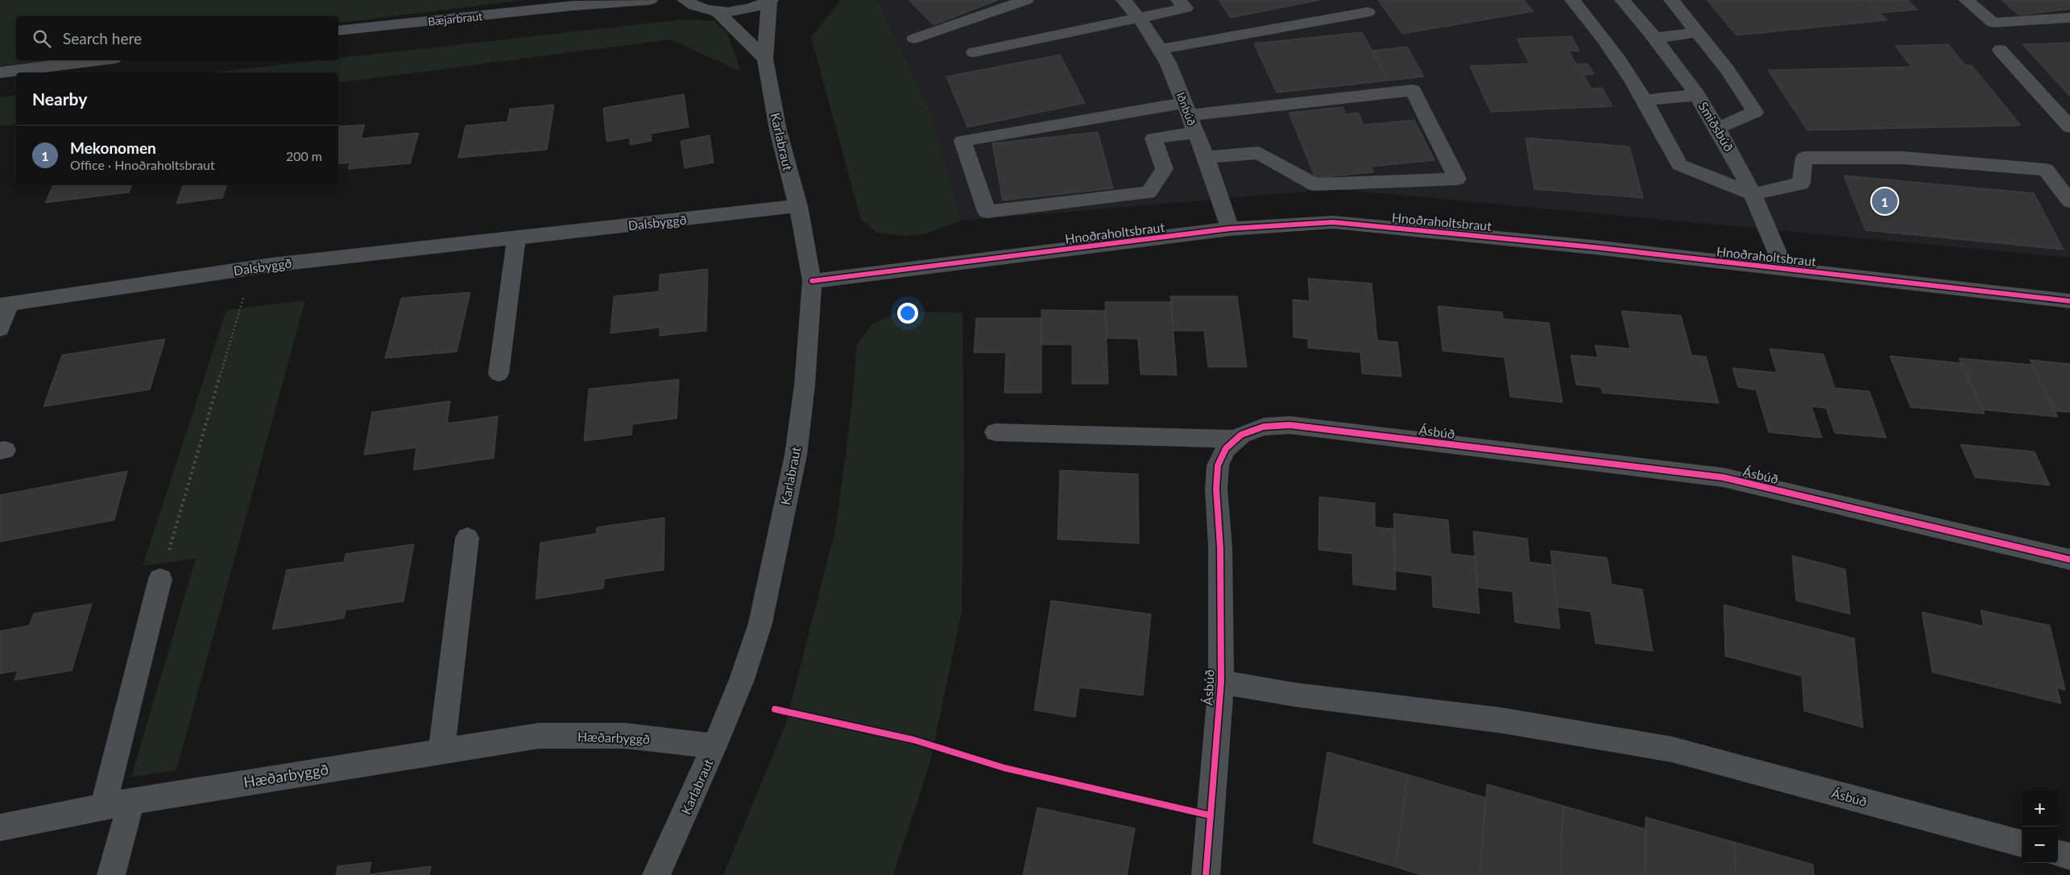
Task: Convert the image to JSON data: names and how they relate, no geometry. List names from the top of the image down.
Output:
{
  "streets": {
    "street": [
      "Bæjarbraut",
      "Iðnbúð",
      "Smiðsbúð",
      "Karlabraut",
      "Hnoðraholtsbraut",
      "Dalsbyggð",
      "Ásbúð",
      "Hæðarbyggð"
    ]
  },
  "crossings": [
    ["Iðnbúð", "Hnoðraholtsbraut"],
    ["Smiðsbúð", "Hnoðraholtsbraut"],
    ["Karlabraut", "Hnoðraholtsbraut"],
    ["Karlabraut", "Dalsbyggð"],
    ["Karlabraut", "Hæðarbyggð"]
  ],
  "page": {
    "search": "Search here",
    "heading": "Nearby",
    "list": [
      {
        "mark": "1",
        "name": "Mekonomen",
        "note": "Office · Hnoðraholtsbraut",
        "value": "200 m"
      }
    ],
    "pins": "1",
    "map_buttons": ["+", "−"]
  }
}
